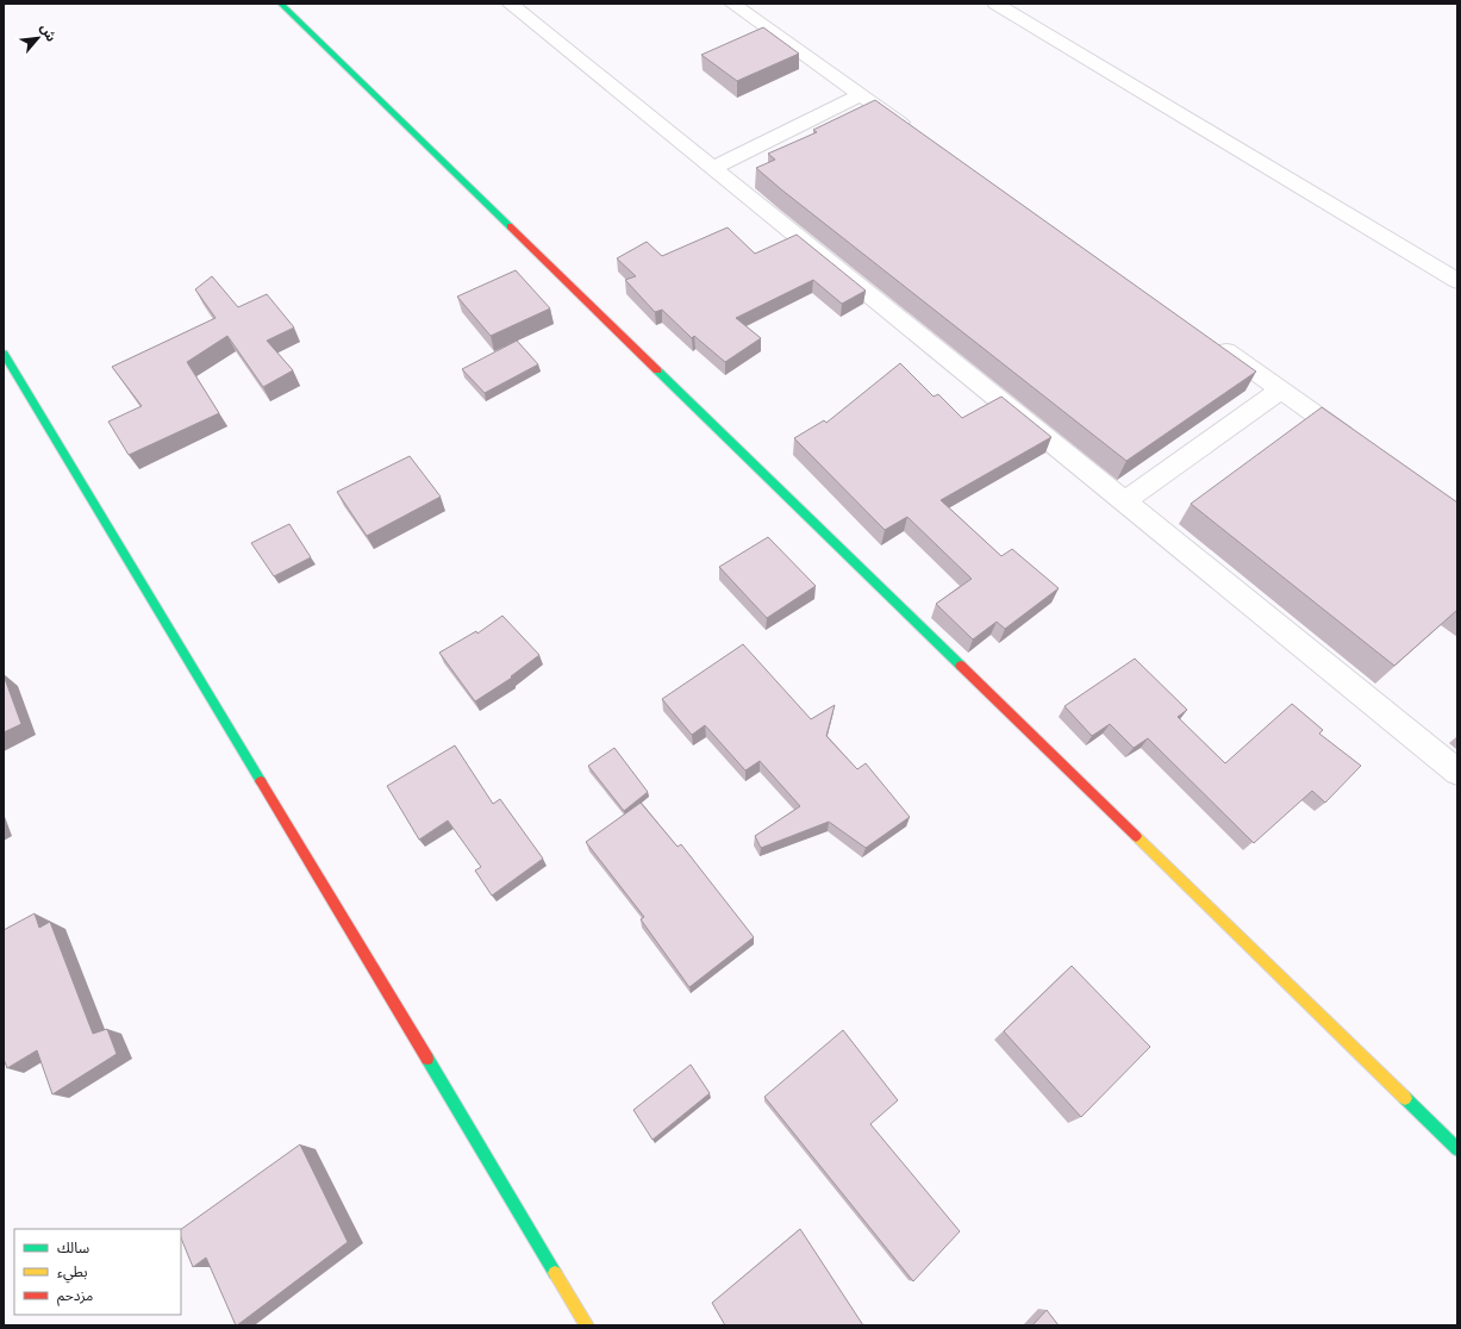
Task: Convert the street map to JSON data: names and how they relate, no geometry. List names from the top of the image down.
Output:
{
  "legend": ["سالك", "بطيء", "مزدحم"],
  "north": "top right"
}
